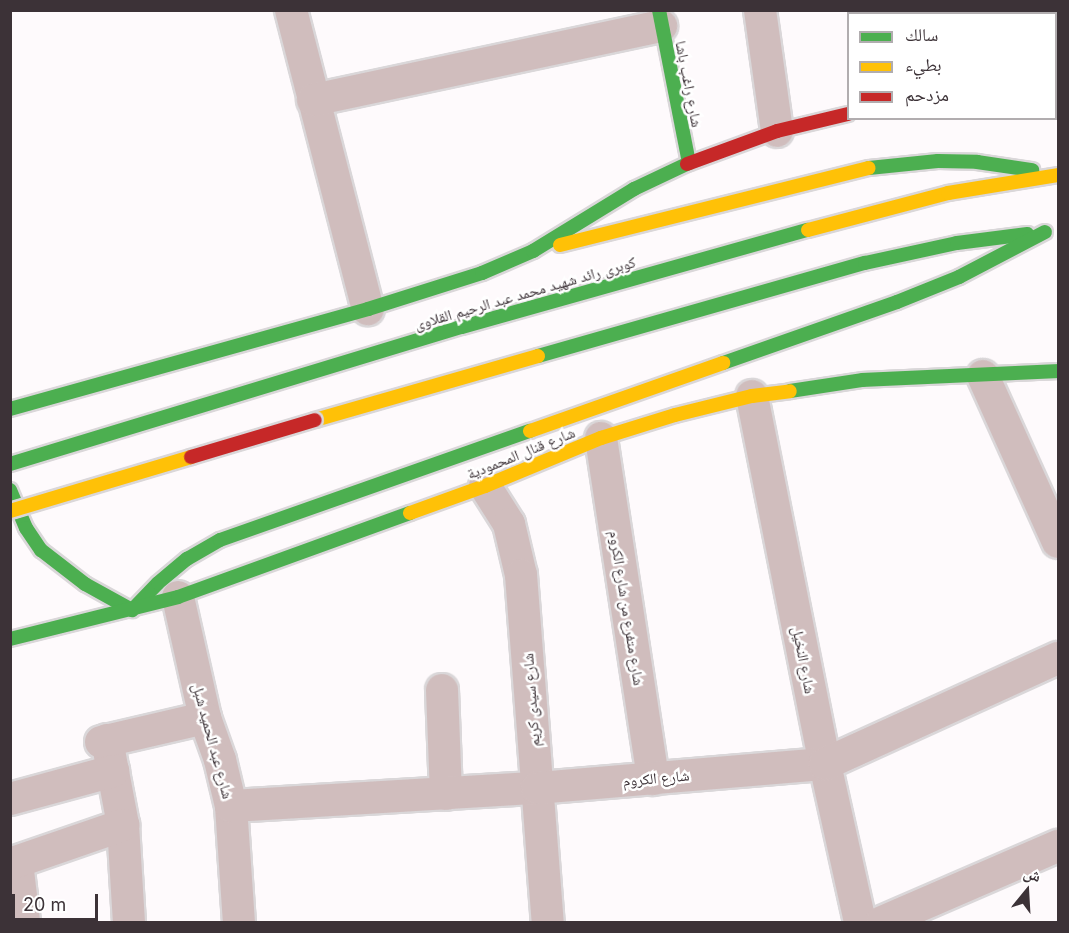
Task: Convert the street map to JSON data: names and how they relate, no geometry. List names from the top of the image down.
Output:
{
  "streets": {
    "main road": ["شارع راغب باشا", "كوبرى رائد شهيد محمد عبد الرحيم القلاوى", "شارع قنال المحمودية"],
    "street": [
      "شارع متفرع من شارع الكروم",
      "شارع النخيل",
      "شارع سيدى كريم",
      "شارع عبد الحميد شبل",
      "شارع الكروم"
    ]
  },
  "crossings": [
    ["شارع قنال المحمودية", "شارع متفرع من شارع الكروم"],
    ["شارع قنال المحمودية", "شارع النخيل"],
    ["شارع قنال المحمودية", "شارع سيدى كريم"],
    ["شارع قنال المحمودية", "شارع عبد الحميد شبل"],
    ["شارع متفرع من شارع الكروم", "شارع الكروم"],
    ["شارع النخيل", "شارع الكروم"],
    ["شارع سيدى كريم", "شارع الكروم"],
    ["شارع عبد الحميد شبل", "شارع الكروم"]
  ],
  "legend": ["سالك", "بطيء", "مزدحم"],
  "scale_bar": "20 m",
  "north": "top"
}
